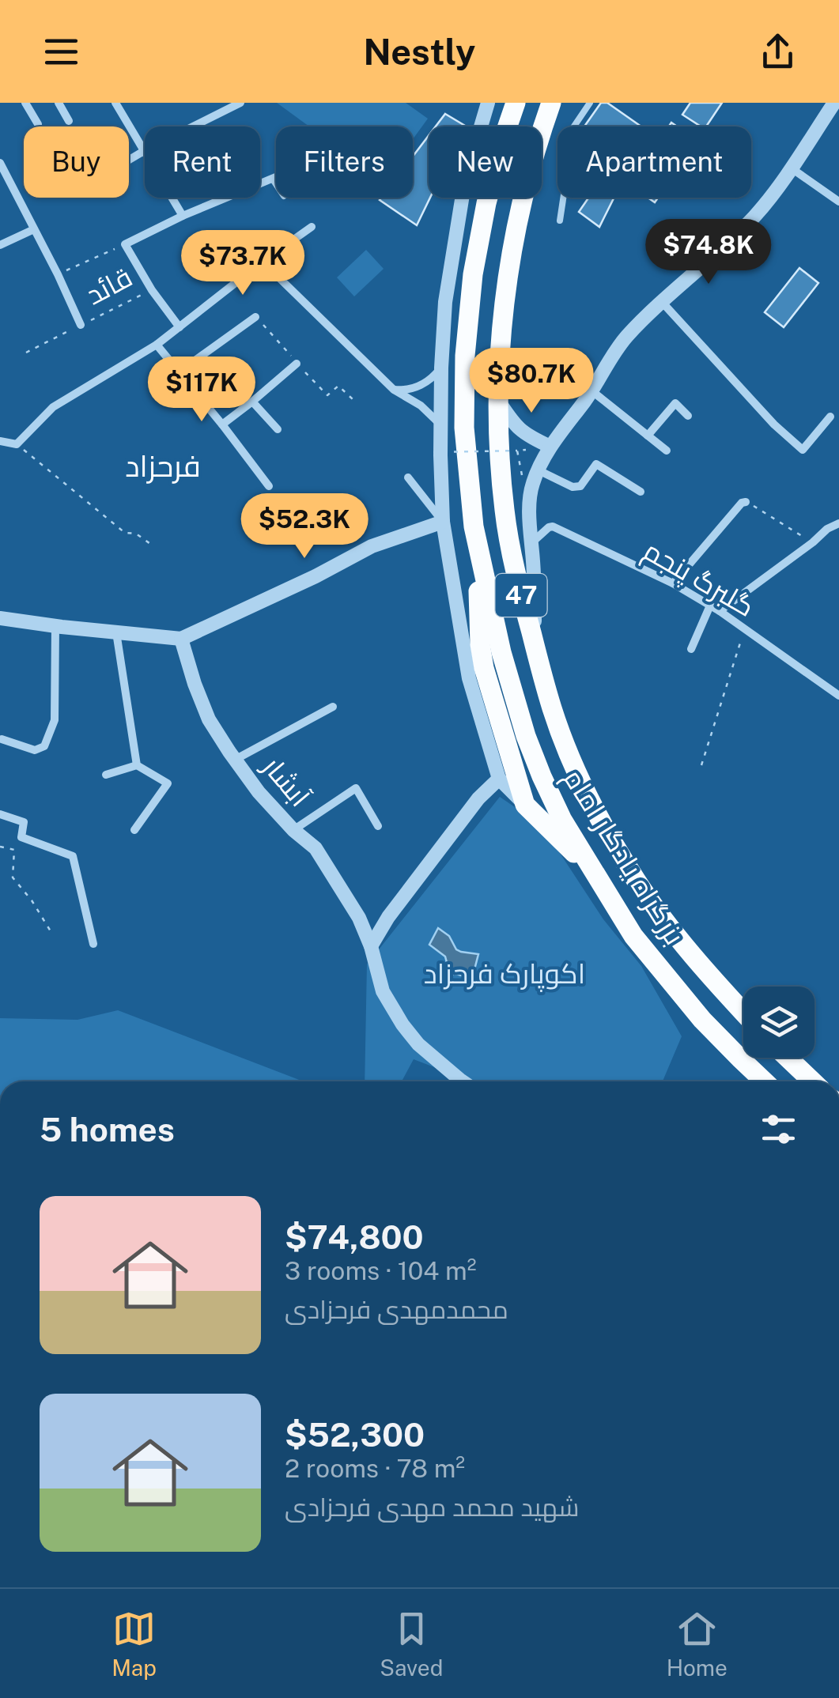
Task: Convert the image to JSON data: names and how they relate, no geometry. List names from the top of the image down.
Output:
{
  "streets": {
    "highway": ["47", "بزرگراه یادگار امام"],
    "street": ["قائد", "گلبرگ پنجم", "آبشار"]
  },
  "districts": ["فرحزاد"],
  "parks": ["اکوپارک فرحزاد"],
  "page": {
    "header": "Nestly",
    "chip": [
      "Buy",
      "Rent",
      "Filters",
      "New",
      "Apartment"
    ],
    "price": [
      "$74.8K",
      "$73.7K",
      "$80.7K",
      "$117K",
      "$52.3K"
    ],
    "heading": "5 homes",
    "list": [
      {
        "name": "$74,800",
        "note": "3 rooms · 104 m² · محمدمهدی فرحزادی"
      },
      {
        "name": "$52,300",
        "note": "2 rooms · 78 m² · شهید محمد مهدی فرحزادی"
      }
    ],
    "tabs": ["Map", "Saved", "Home"]
  }
}
